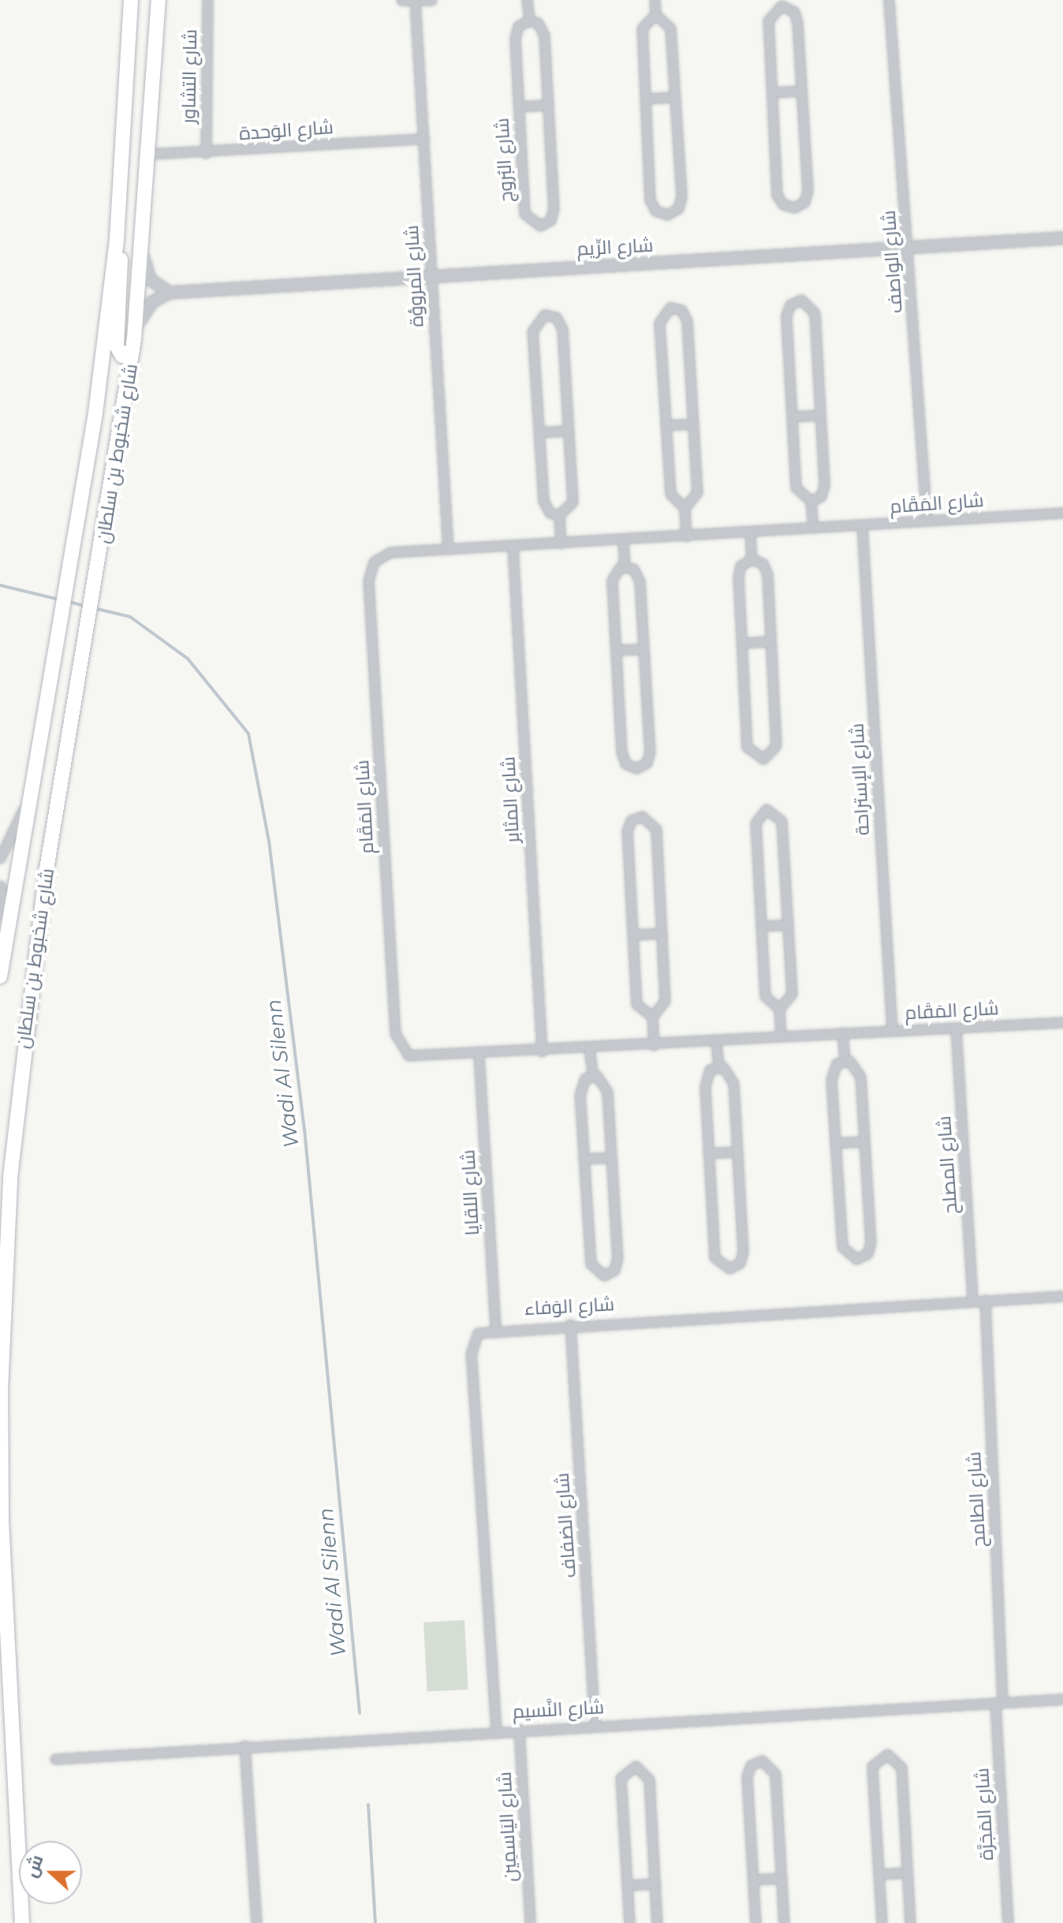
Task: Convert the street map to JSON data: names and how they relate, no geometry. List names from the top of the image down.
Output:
{
  "streets": {
    "main road": ["شارع شخبوط بن سلطان"],
    "street": [
      "شارع التشاور",
      "شارع الوَحدة",
      "شارع البُروج",
      "شارع الرِّيم",
      "شارع الواصف",
      "شارع المروؤة",
      "شارع المَقَام",
      "شارع الإستراحة",
      "شارع المثابر",
      "شارع المصلح",
      "شارع اللقايا",
      "شارع الوَفاء",
      "شارع الطامح",
      "شارع الضفاف",
      "شارع النَّسيم",
      "شارع المَجَرَّة",
      "شارع اليَاسمِين"
    ]
  },
  "crossings": [
    ["شارع التشاور", "شارع الوَحدة"],
    ["شارع الوَحدة", "شارع المروؤة"],
    ["شارع الوَحدة", "شارع شخبوط بن سلطان"],
    ["شارع الرِّيم", "شارع الواصف"],
    ["شارع الرِّيم", "شارع المروؤة"],
    ["شارع الواصف", "شارع المَقَام"],
    ["شارع المروؤة", "شارع المَقَام"],
    ["شارع المَقَام", "شارع الإستراحة"],
    ["شارع المَقَام", "شارع المثابر"],
    ["شارع المَقَام", "شارع المصلح"],
    ["شارع المَقَام", "شارع اللقايا"],
    ["شارع المصلح", "شارع الوَفاء"],
    ["شارع المصلح", "شارع الطامح"],
    ["شارع اللقايا", "شارع الوَفاء"],
    ["شارع الوَفاء", "شارع الطامح"],
    ["شارع الوَفاء", "شارع الضفاف"],
    ["شارع الطامح", "شارع النَّسيم"],
    ["شارع الطامح", "شارع المَجَرَّة"],
    ["شارع الضفاف", "شارع النَّسيم"],
    ["شارع النَّسيم", "شارع المَجَرَّة"],
    ["شارع النَّسيم", "شارع اليَاسمِين"]
  ],
  "water": ["Wadi Al Silenn"],
  "north": "left"
}
